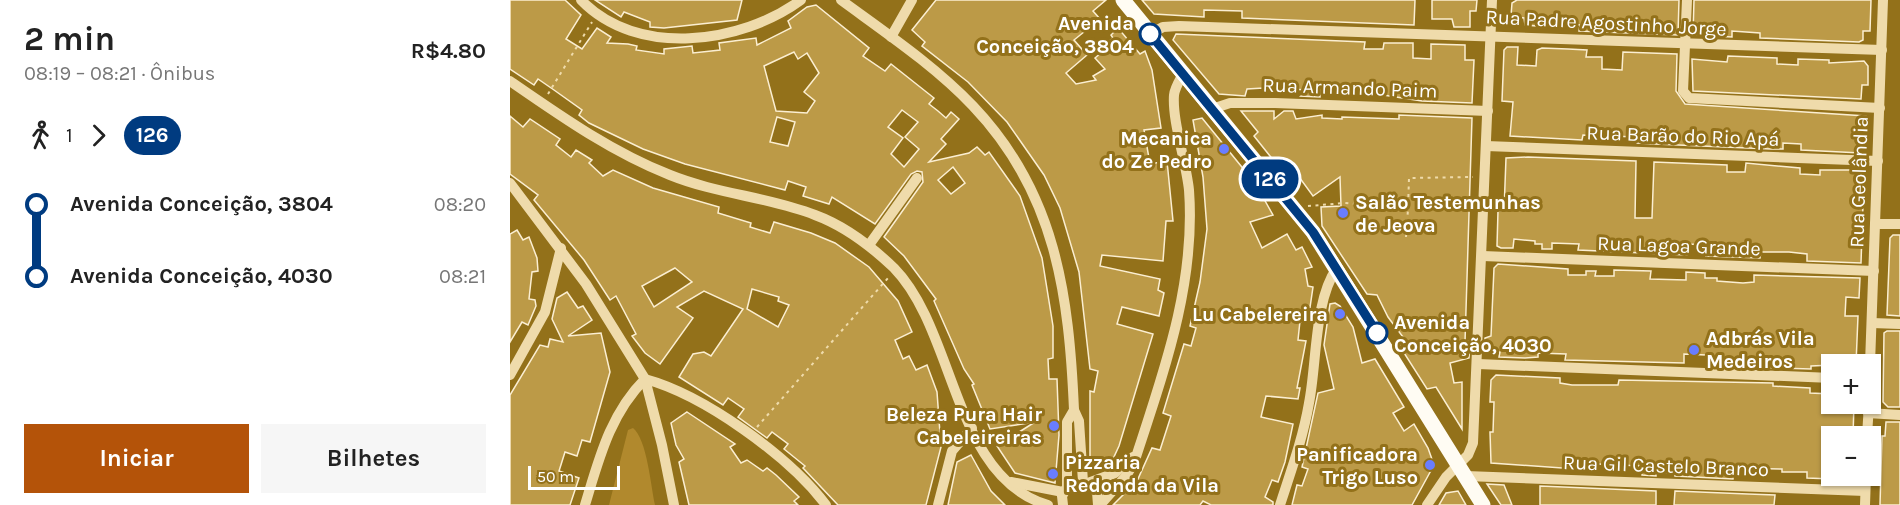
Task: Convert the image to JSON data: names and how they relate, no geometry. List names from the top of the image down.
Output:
{
  "streets": {
    "street": [
      "Rua Padre Agostinho Jorge",
      "Rua Armando Paim",
      "Rua Barão do Rio Apá",
      "Rua Geolândia",
      "Rua Lagoa Grande",
      "Rua Gil Castelo Branco"
    ]
  },
  "crossings": [
    ["Rua Padre Agostinho Jorge", "Rua Geolândia"],
    ["Rua Barão do Rio Apá", "Rua Geolândia"],
    ["Rua Geolândia", "Rua Lagoa Grande"]
  ],
  "places": [
    "Avenida Conceição, 3804",
    "Mecanica do Ze Pedro",
    "Salão Testemunhas de Jeova",
    "Lu Cabelereira",
    "Avenida Conceição, 4030",
    "Adbrás Vila Medeiros",
    "Beleza Pura Hair Cabeleireiras",
    "Panificadora Trigo Luso",
    "Pizzaria Redonda da Vila"
  ],
  "lines": ["bus line 126"],
  "scale_bar": "50 m",
  "page": {
    "heading": ["2 min", "08:19 – 08:21 · Ônibus", "R$4.80"],
    "on_map": "126",
    "legs": ["1", "126"],
    "list": [
      {
        "name": "Avenida Conceição, 3804",
        "value": "08:20"
      },
      {
        "name": "Avenida Conceição, 4030",
        "value": "08:21"
      }
    ],
    "map_buttons": ["+", "−"],
    "buttons": ["Iniciar", "Bilhetes"],
    "scale": "50 m"
  }
}
